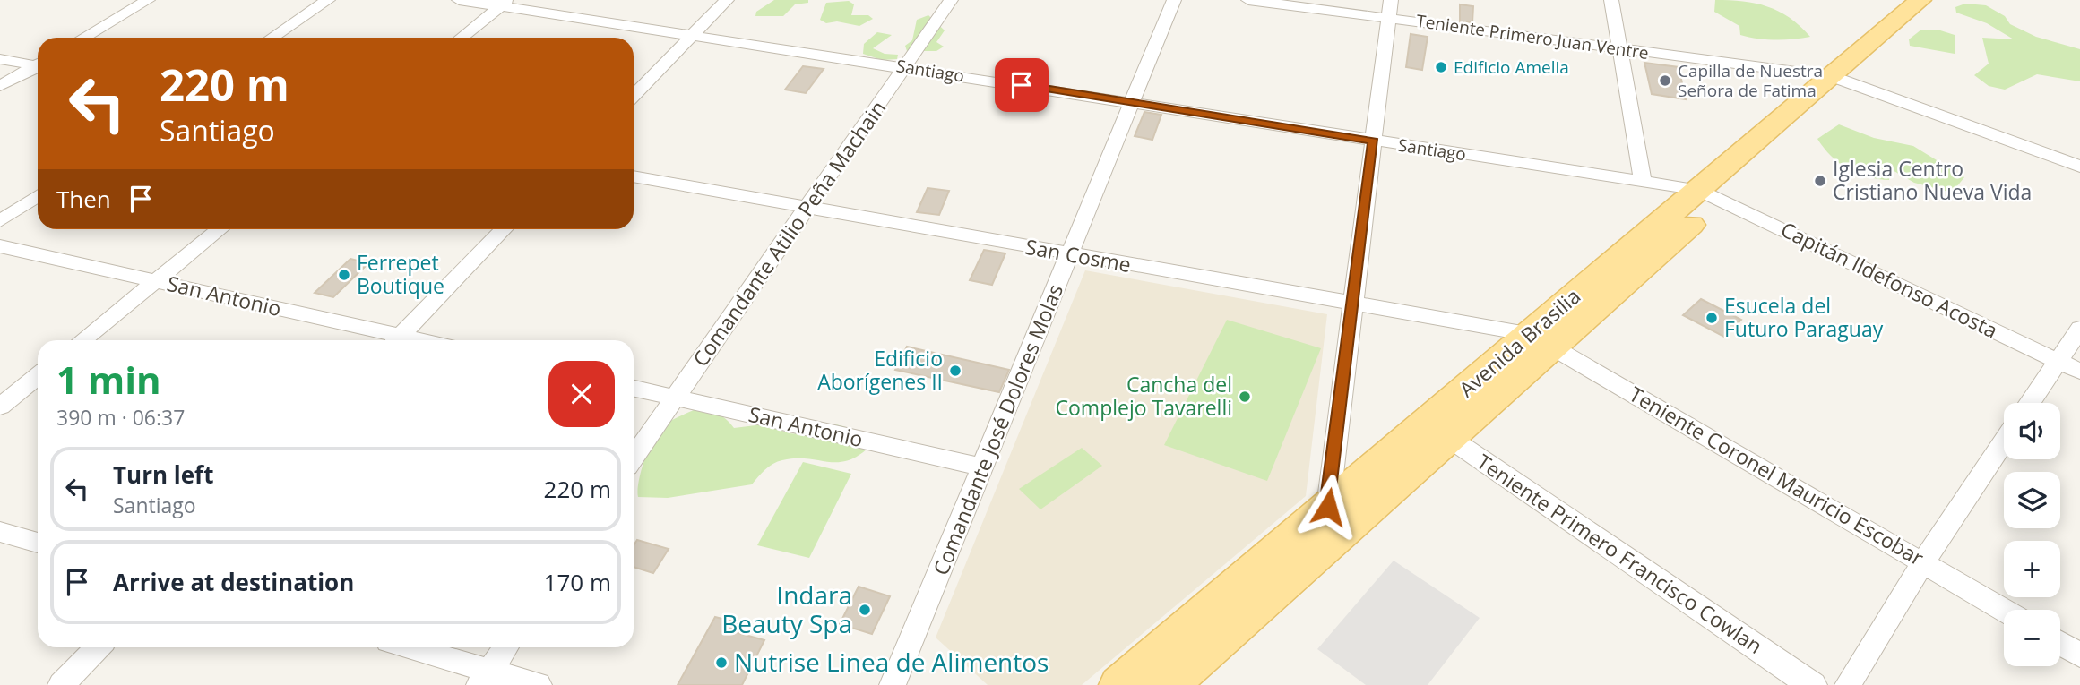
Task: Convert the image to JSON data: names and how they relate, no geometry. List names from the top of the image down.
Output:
{
  "streets": {
    "main road": ["Avenida Brasilia"],
    "street": [
      "Teniente Primero Juan Ventre",
      "Santiago",
      "Comandante Atilio Peña Machain",
      "San Cosme",
      "Capitán Ildefonso Acosta",
      "San Antonio",
      "Comandante José Dolores Molas",
      "Teniente Coronel Mauricio Escobar",
      "Teniente Primero Francisco Cowlan"
    ]
  },
  "crossings": [
    ["Teniente Primero Juan Ventre", "Avenida Brasilia"],
    ["Santiago", "Comandante Atilio Peña Machain"],
    ["Santiago", "Capitán Ildefonso Acosta"],
    ["Santiago", "Avenida Brasilia"],
    ["Santiago", "Comandante José Dolores Molas"],
    ["Comandante Atilio Peña Machain", "San Cosme"],
    ["Comandante Atilio Peña Machain", "San Antonio"],
    ["San Cosme", "Avenida Brasilia"],
    ["San Cosme", "Comandante José Dolores Molas"],
    ["San Cosme", "Teniente Coronel Mauricio Escobar"],
    ["Capitán Ildefonso Acosta", "Avenida Brasilia"],
    ["San Antonio", "Comandante José Dolores Molas"],
    ["Avenida Brasilia", "Teniente Coronel Mauricio Escobar"],
    ["Avenida Brasilia", "Teniente Primero Francisco Cowlan"]
  ],
  "places": [
    "Edificio Amelia",
    "Capilla de Nuestra Señora de Fatima",
    "Iglesia Centro Cristiano Nueva Vida",
    "Ferrepet Boutique",
    "Esucela del Futuro Paraguay",
    "Edificio Aborígenes II",
    "Cancha del Complejo Tavarelli",
    "Indara Beauty Spa",
    "Nutrise Linea de Alimentos"
  ],
  "page": {
    "turn": ["220 m", "Santiago"],
    "then": "Then",
    "heading": ["1 min", "390 m · 06:37"],
    "map_buttons": ["+", "−"],
    "list": [
      {
        "name": "Turn left",
        "note": "Santiago",
        "value": "220 m"
      },
      {
        "name": "Arrive at destination",
        "value": "170 m"
      }
    ]
  }
}
